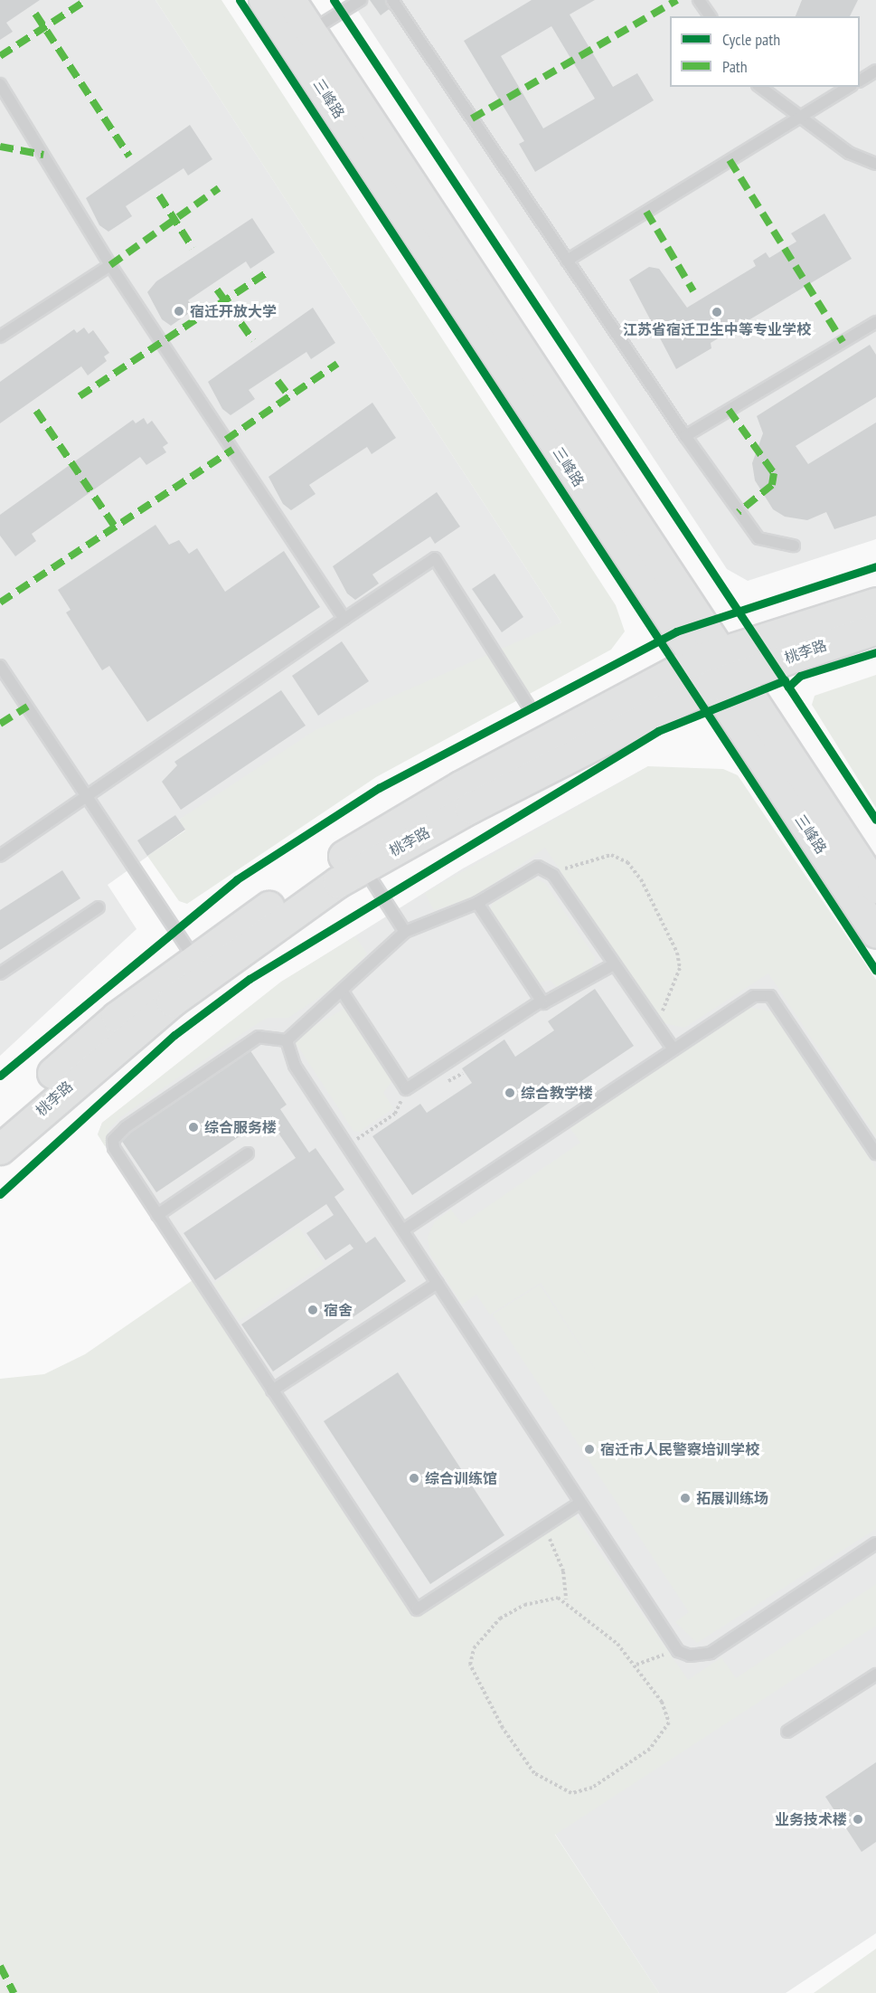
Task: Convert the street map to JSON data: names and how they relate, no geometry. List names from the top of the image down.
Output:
{
  "streets": {
    "main road": ["三峰路", "桃李路"]
  },
  "crossings": [
    ["三峰路", "桃李路"]
  ],
  "places": [
    "宿迁开放大学",
    "江苏省宿迁卫生中等专业学校",
    "综合教学楼",
    "综合服务楼",
    "宿舍",
    "宿迁市人民警察培训学校",
    "综合训练馆",
    "拓展训练场",
    "业务技术楼"
  ],
  "legend": ["Cycle path", "Path"]
}
